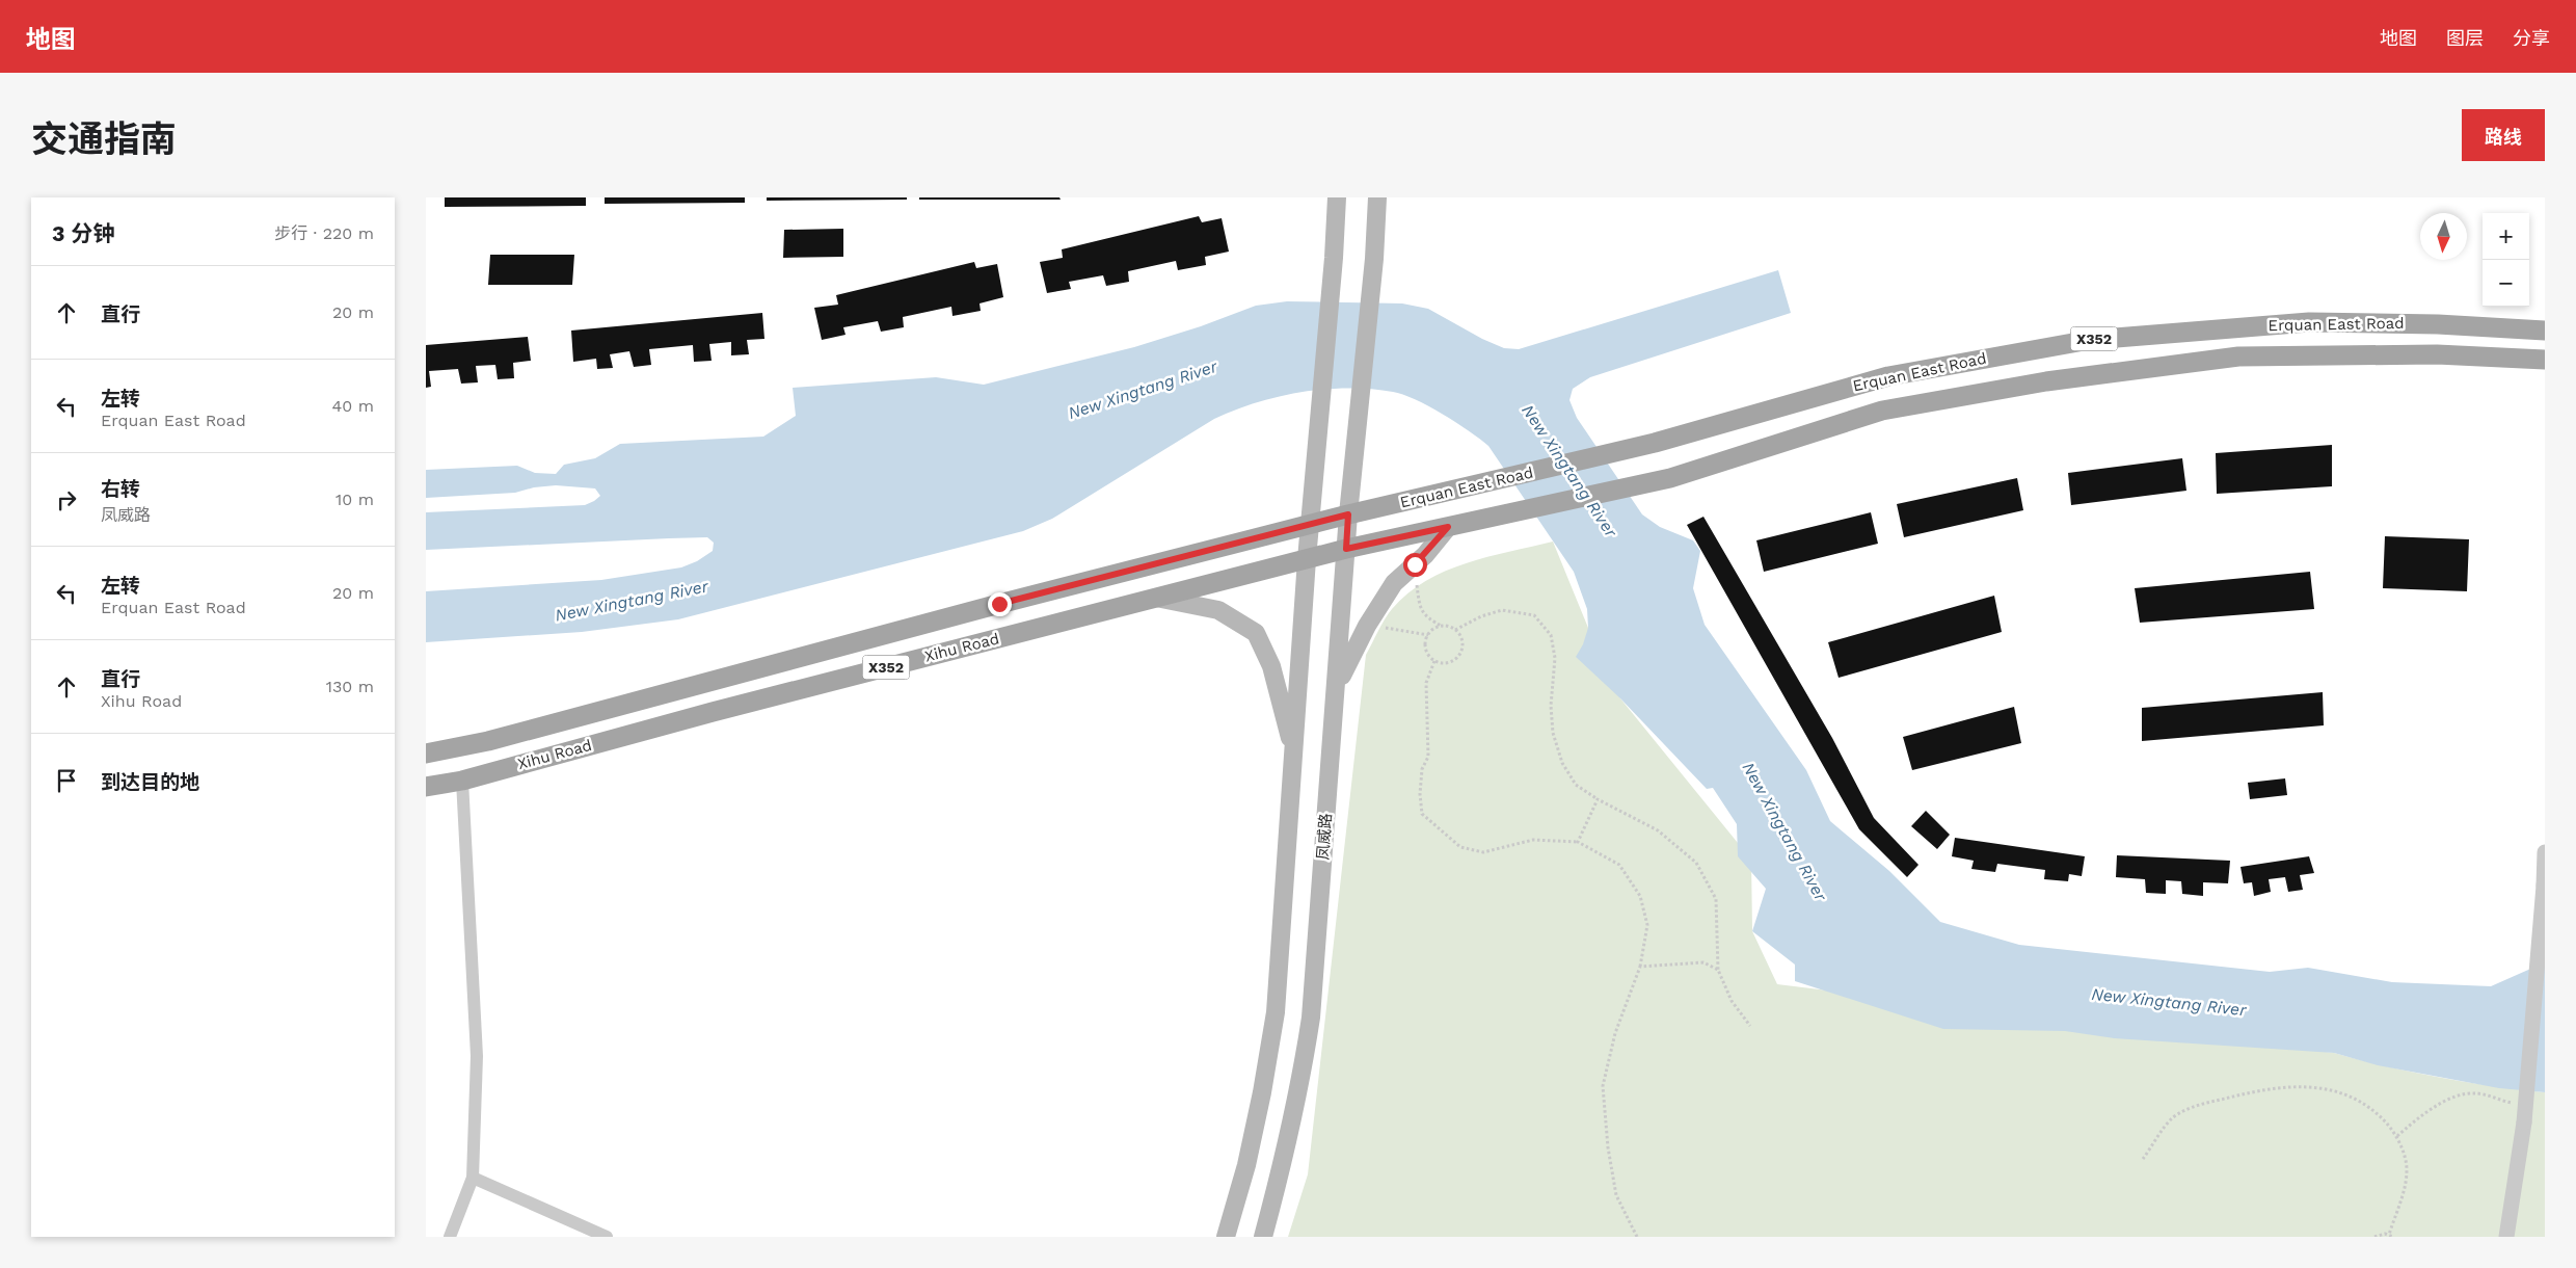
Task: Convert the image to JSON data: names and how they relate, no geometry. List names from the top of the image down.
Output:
{
  "streets": {
    "main road": [
      "Erquan East Road",
      "X352",
      "Xihu Road",
      "凤威路"
    ]
  },
  "crossings": [
    ["Erquan East Road", "Xihu Road"],
    ["Erquan East Road", "凤威路"],
    ["Xihu Road", "凤威路"]
  ],
  "water": ["New Xingtang River"],
  "north": "bottom",
  "page": {
    "header": "地图",
    "nav": ["地图", "图层", "分享"],
    "title": "交通指南",
    "buttons": "路线",
    "heading": ["3 分钟", "步行 · 220 m"],
    "map_buttons": ["+", "−"],
    "list": [
      ["直行", "20 m"],
      ["左转", "Erquan East Road", "40 m"],
      ["右转", "凤威路", "10 m"],
      ["左转", "Erquan East Road", "20 m"],
      ["直行", "Xihu Road", "130 m"],
      "到达目的地"
    ]
  }
}
